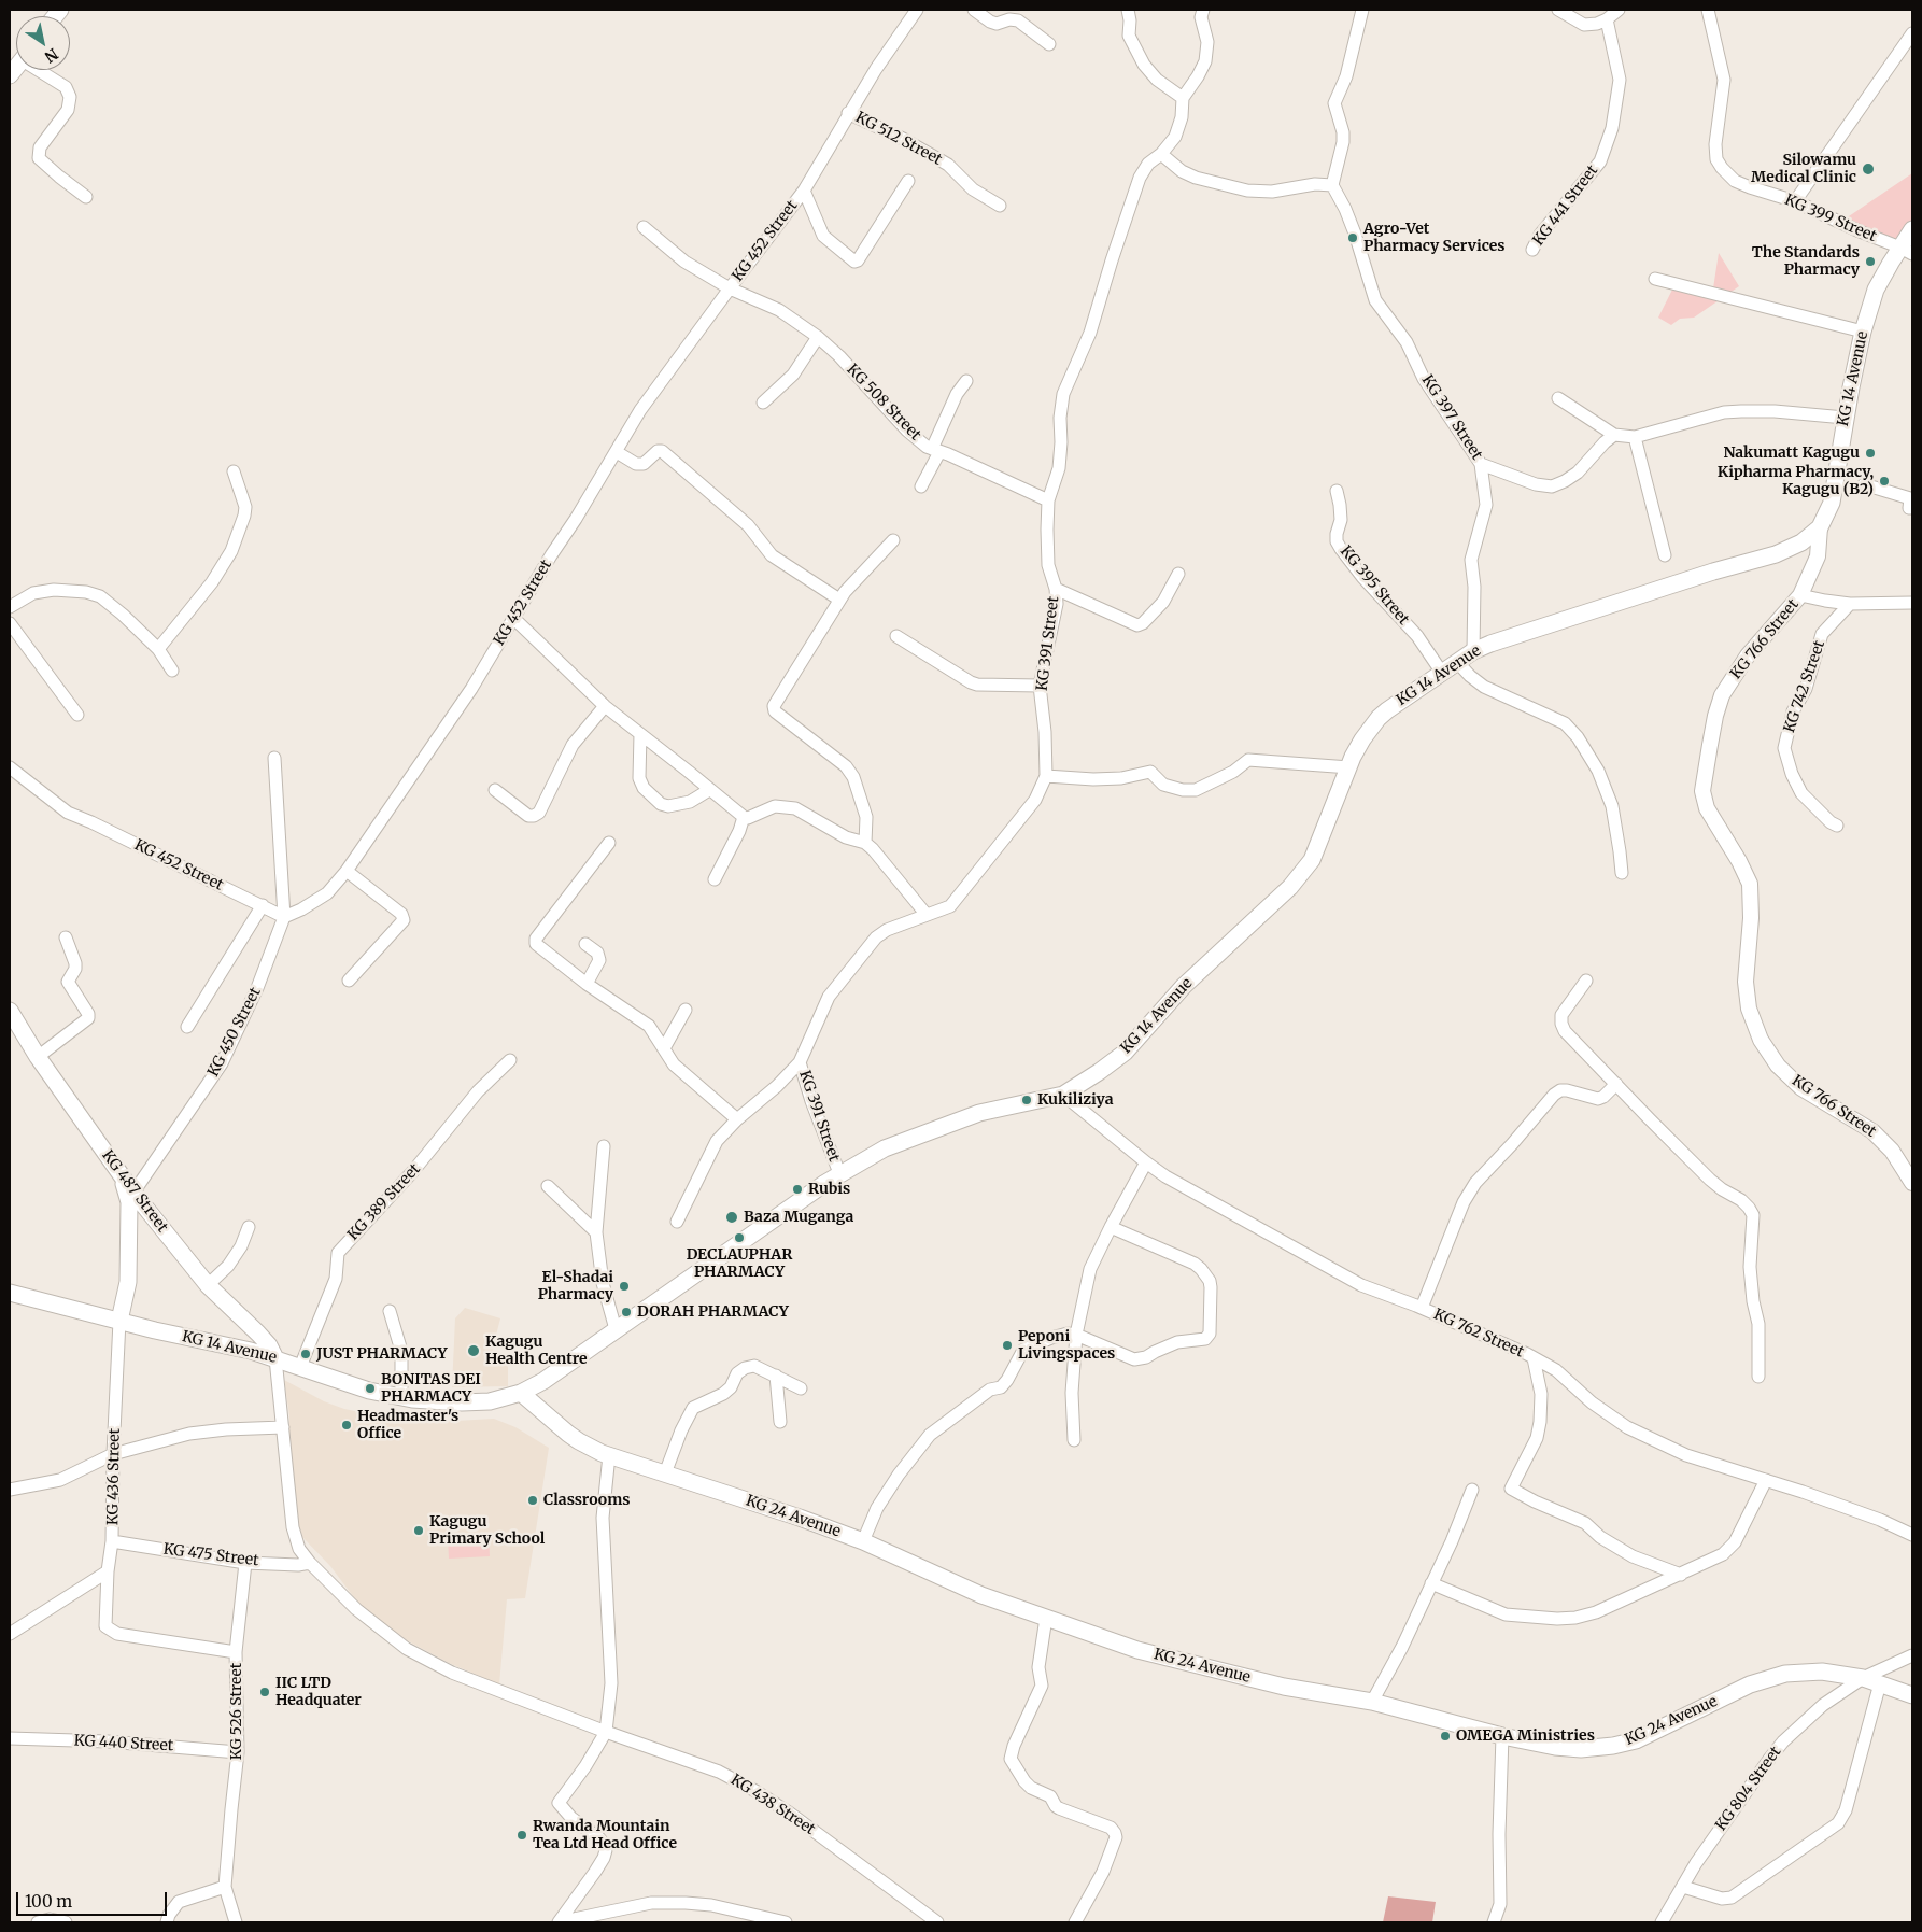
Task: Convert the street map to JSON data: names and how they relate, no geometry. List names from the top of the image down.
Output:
{
  "streets": {
    "main road": ["KG 14 Avenue", "KG 487 Street", "KG 24 Avenue"],
    "street": [
      "KG 512 Street",
      "KG 441 Street",
      "KG 399 Street",
      "KG 452 Street",
      "KG 508 Street",
      "KG 397 Street",
      "KG 395 Street",
      "KG 766 Street",
      "KG 391 Street",
      "KG 742 Street",
      "KG 450 Street",
      "KG 389 Street",
      "KG 762 Street",
      "KG 436 Street",
      "KG 475 Street",
      "KG 526 Street",
      "KG 440 Street",
      "KG 804 Street",
      "KG 438 Street"
    ]
  },
  "crossings": [
    ["KG 512 Street", "KG 452 Street"],
    ["KG 399 Street", "KG 14 Avenue"],
    ["KG 452 Street", "KG 508 Street"],
    ["KG 452 Street", "KG 450 Street"],
    ["KG 14 Avenue", "KG 395 Street"],
    ["KG 14 Avenue", "KG 766 Street"],
    ["KG 14 Avenue", "KG 391 Street"],
    ["KG 14 Avenue", "KG 487 Street"],
    ["KG 14 Avenue", "KG 389 Street"],
    ["KG 14 Avenue", "KG 762 Street"],
    ["KG 14 Avenue", "KG 436 Street"],
    ["KG 14 Avenue", "KG 24 Avenue"],
    ["KG 14 Avenue", "KG 438 Street"],
    ["KG 508 Street", "KG 391 Street"],
    ["KG 450 Street", "KG 487 Street"],
    ["KG 487 Street", "KG 438 Street"],
    ["KG 436 Street", "KG 475 Street"],
    ["KG 436 Street", "KG 526 Street"],
    ["KG 24 Avenue", "KG 804 Street"],
    ["KG 475 Street", "KG 526 Street"],
    ["KG 475 Street", "KG 438 Street"],
    ["KG 526 Street", "KG 440 Street"]
  ],
  "places": [
    "Silowamu Medical Clinic",
    "Agro-Vet Pharmacy Services",
    "The Standards Pharmacy",
    "Nakumatt Kagugu",
    "Kipharma Pharmacy, Kagugu (B2)",
    "Kukiliziya",
    "Rubis",
    "Baza Muganga",
    "DECLAUPHAR PHARMACY",
    "El-Shadai Pharmacy",
    "DORAH PHARMACY",
    "Peponi Livingspaces",
    "Kagugu Health Centre",
    "JUST PHARMACY",
    "BONITAS DEI PHARMACY",
    "Headmaster's Office",
    "Classrooms",
    "Kagugu Primary School",
    "IIC LTD Headquater",
    "OMEGA Ministries",
    "Rwanda Mountain Tea Ltd Head Office"
  ],
  "scale_bar": "100 m",
  "north": "bottom right"
}
